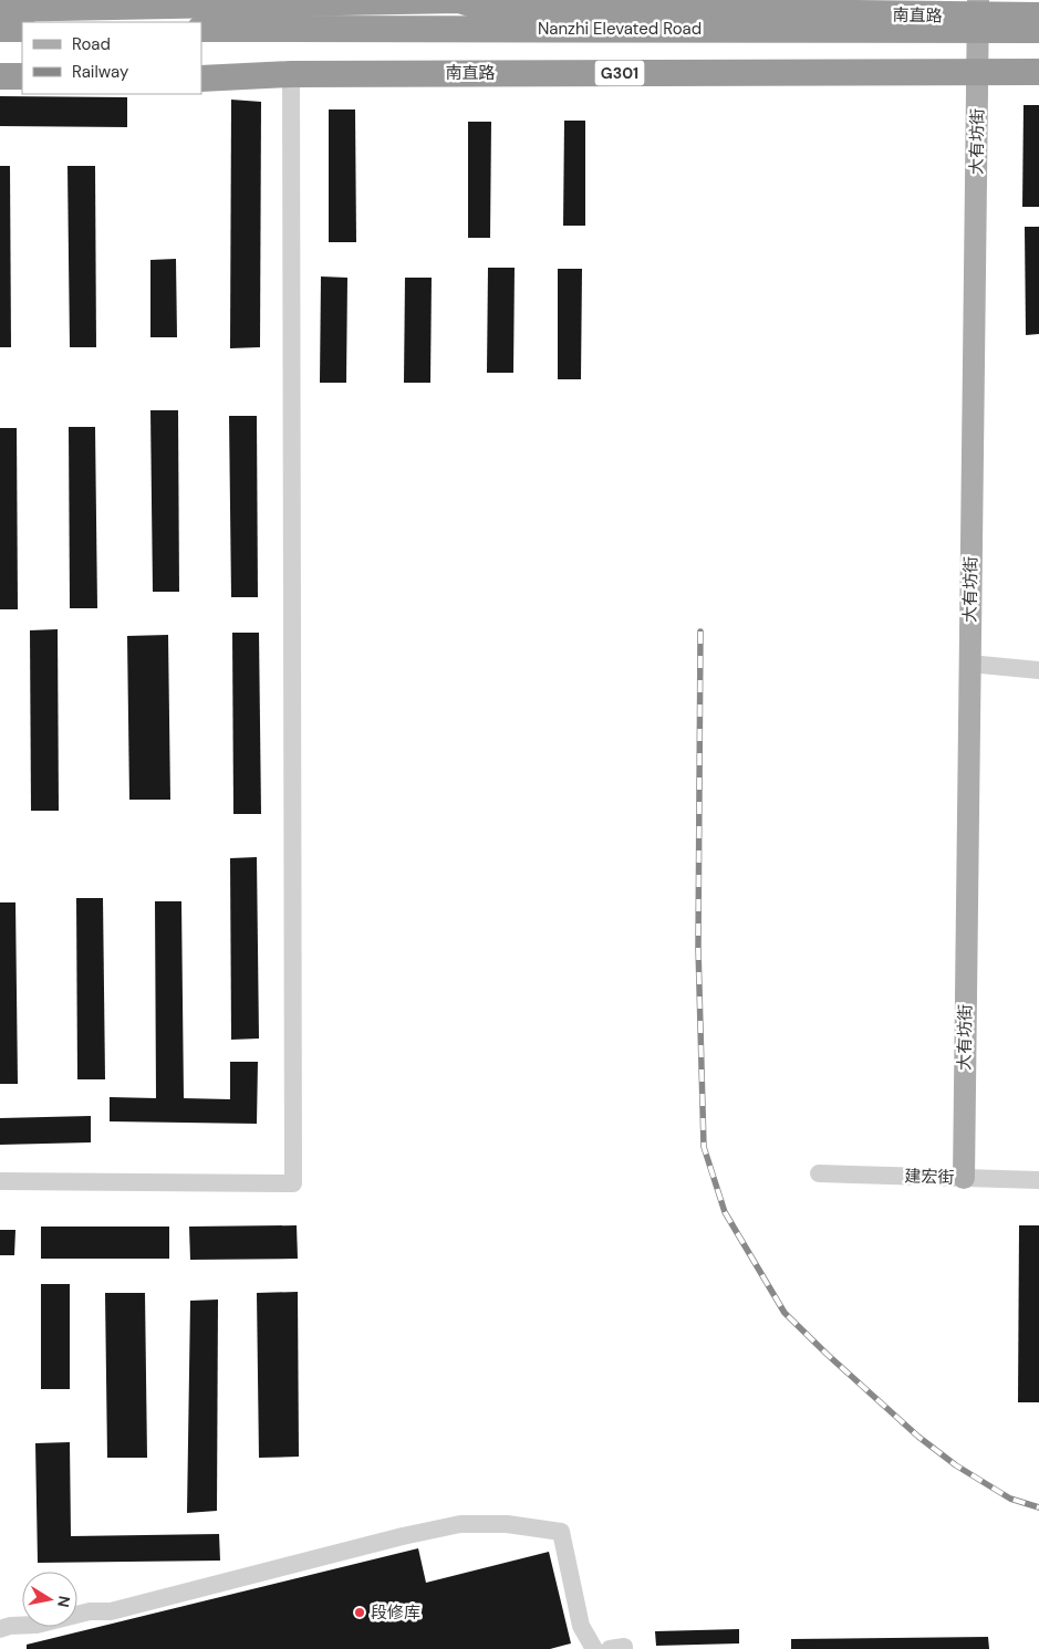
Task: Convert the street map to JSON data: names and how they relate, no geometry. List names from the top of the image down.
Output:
{
  "streets": {
    "highway": ["南直路", "Nanzhi Elevated Road", "G301"],
    "main road": ["大有坊街"],
    "street": ["建宏街"]
  },
  "crossings": [
    ["南直路", "大有坊街"],
    ["大有坊街", "建宏街"]
  ],
  "places": ["段修库"],
  "legend": ["Road", "Railway"],
  "north": "right"
}
